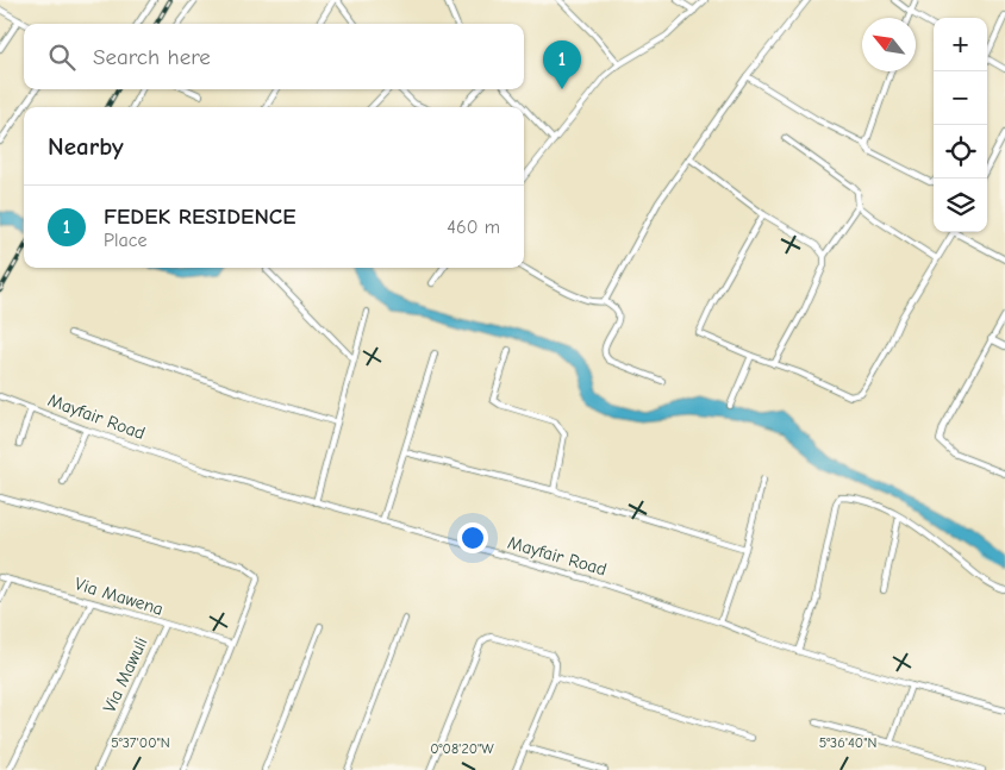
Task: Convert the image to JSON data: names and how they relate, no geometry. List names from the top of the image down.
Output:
{
  "streets": {
    "street": ["Mayfair Road", "Via Mawena", "Via Mawuli"]
  },
  "crossings": [
    ["Via Mawena", "Via Mawuli"]
  ],
  "north": "top left",
  "page": {
    "map_buttons": ["+", "−"],
    "search": "Search here",
    "pins": "1",
    "heading": "Nearby",
    "list": [
      {
        "mark": "1",
        "name": "FEDEK RESIDENCE",
        "note": "Place",
        "value": "460 m"
      }
    ]
  },
  "coordinates": ["5°37'00\"N", "5°36'40\"N", "0°08'20\"W"]
}
